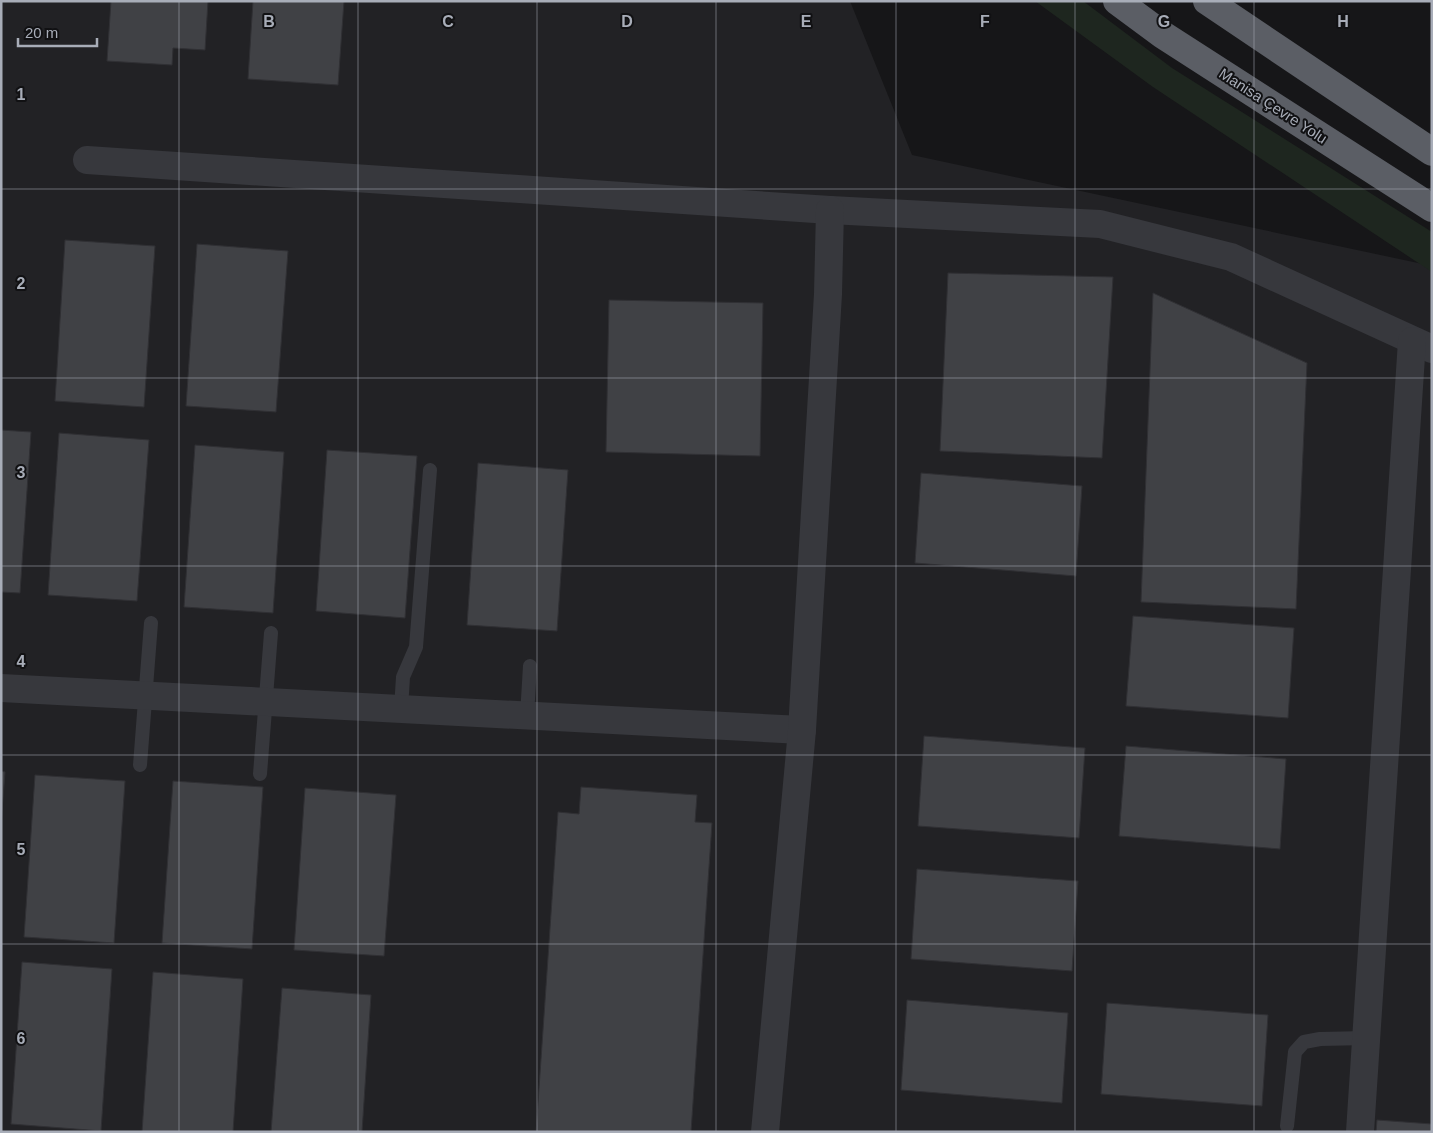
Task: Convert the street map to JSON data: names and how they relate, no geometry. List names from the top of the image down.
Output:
{
  "streets": {
    "highway": ["Manisa Çevre Yolu"]
  },
  "scale_bar": "20 m",
  "grid": {
    "columns": [
      "B",
      "C",
      "D",
      "E",
      "F",
      "G",
      "H"
    ],
    "rows": [
      "1",
      "2",
      "3",
      "4",
      "5",
      "6"
    ]
  }
}
